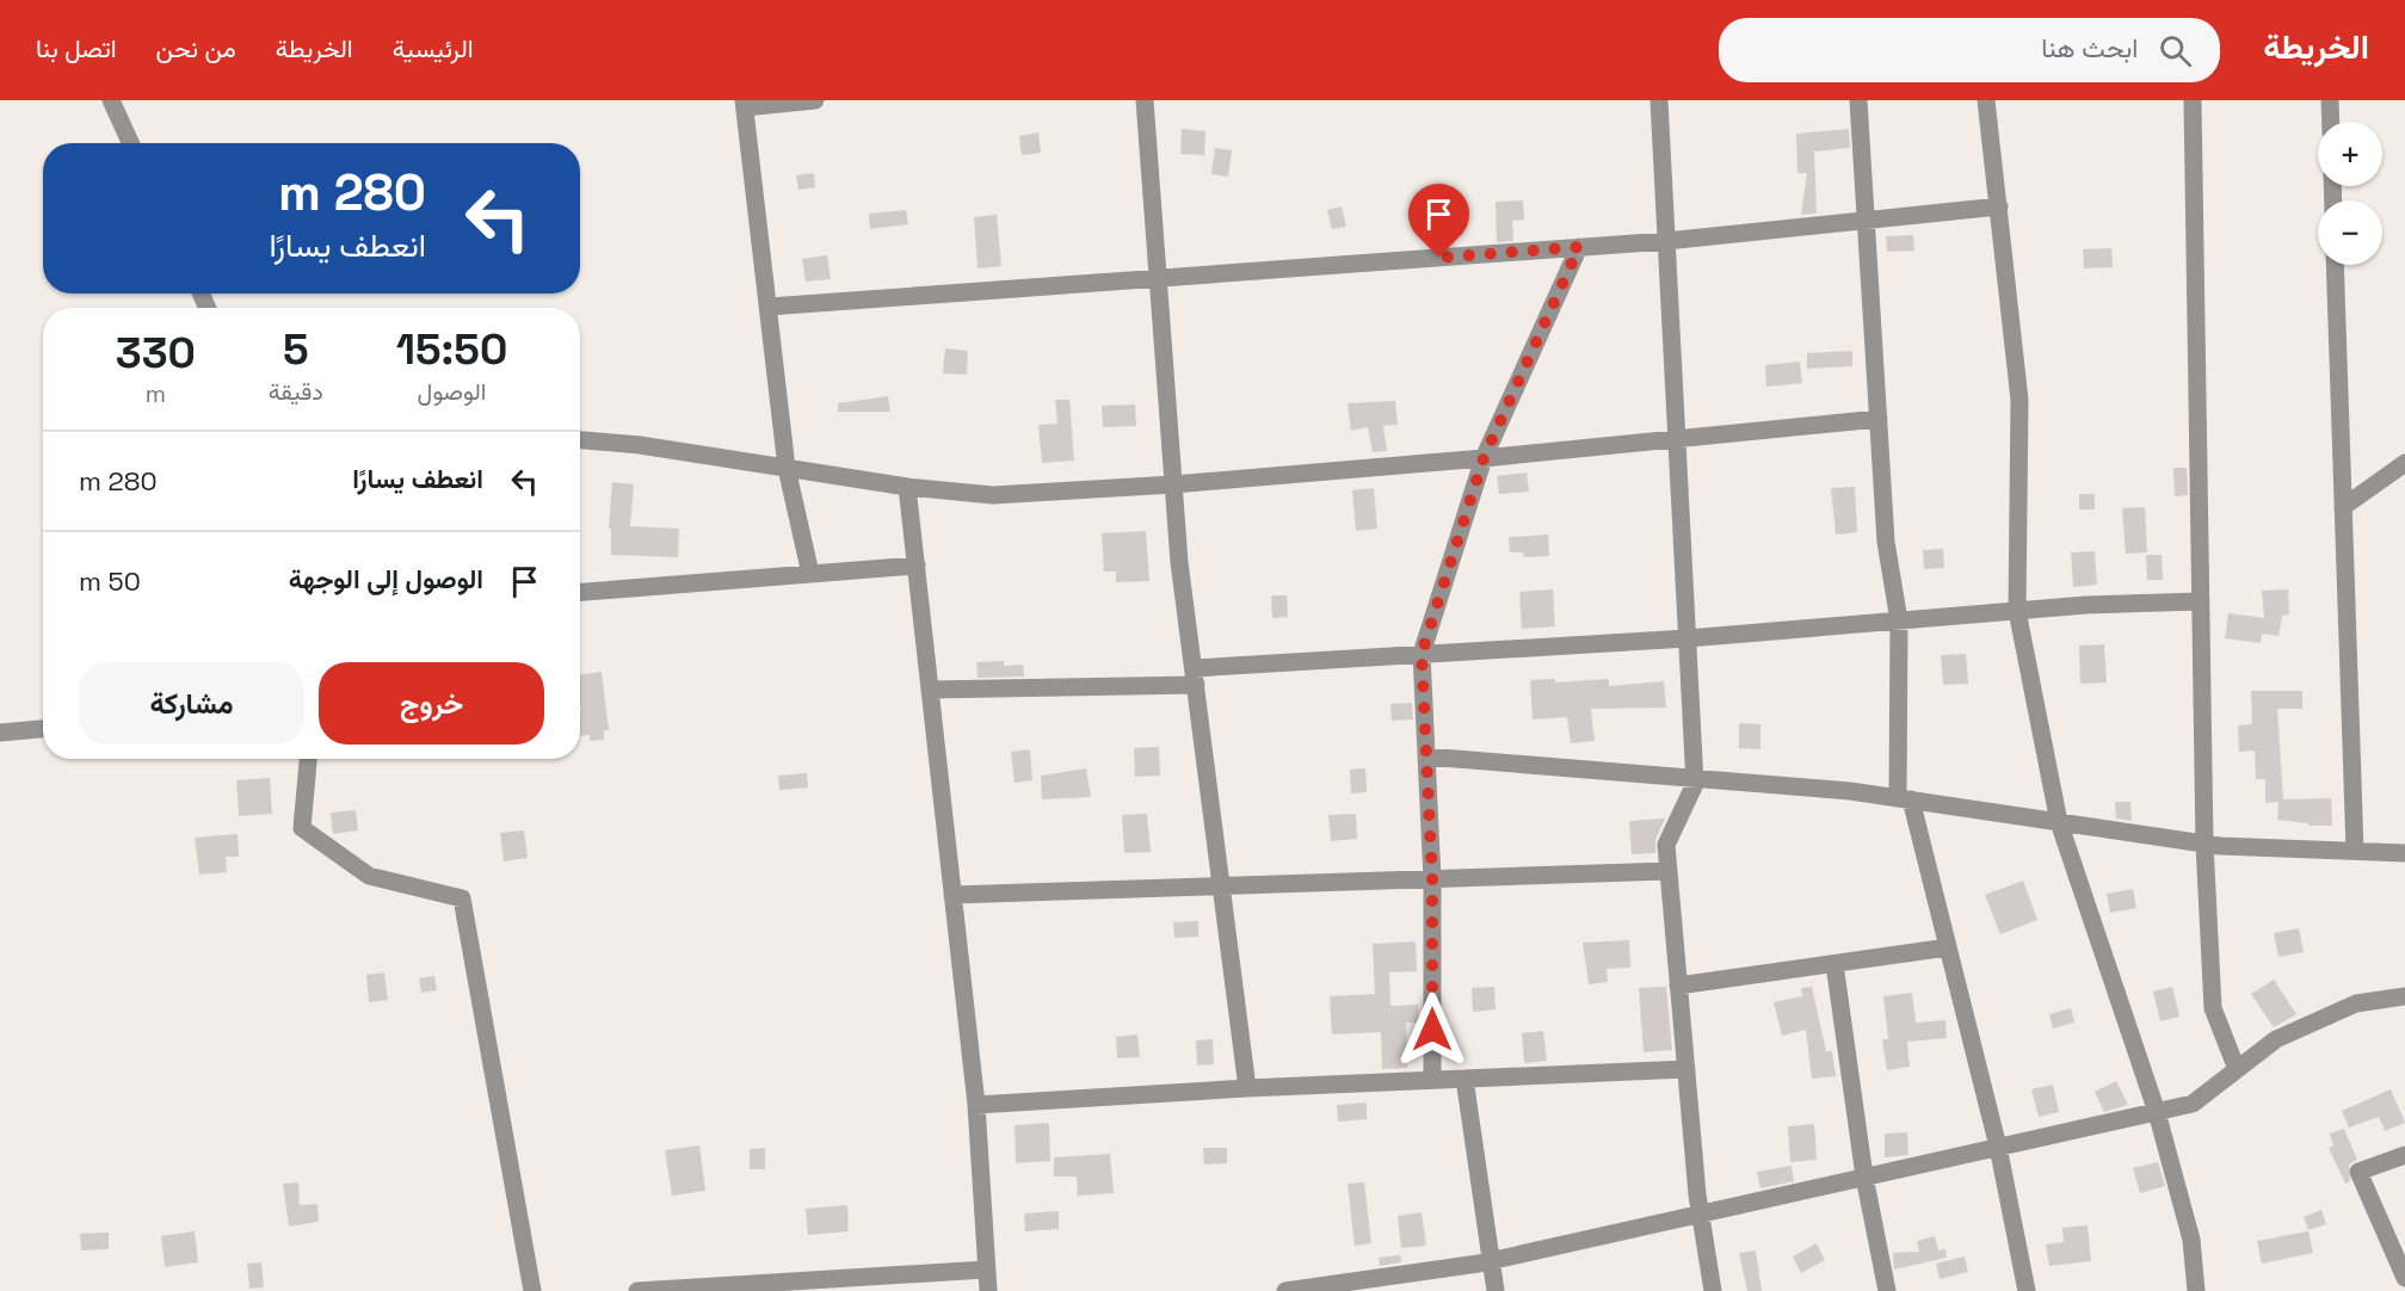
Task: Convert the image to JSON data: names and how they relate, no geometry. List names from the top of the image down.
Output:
{
  "page": {
    "header": "الخريطة",
    "search": "ابحث هنا",
    "nav": [
      "الرئيسية",
      "الخريطة",
      "من نحن",
      "اتصل بنا"
    ],
    "map_buttons": ["+", "−"],
    "turn": ["280 m", "انعطف يسارًا"],
    "eta": [
      "15:50",
      "الوصول",
      "5",
      "دقيقة",
      "330",
      "m"
    ],
    "list": [
      {
        "name": "انعطف يسارًا",
        "value": "280 m"
      },
      {
        "name": "الوصول إلى الوجهة",
        "value": "50 m"
      }
    ],
    "buttons": ["خروج", "مشاركة"]
  }
}
